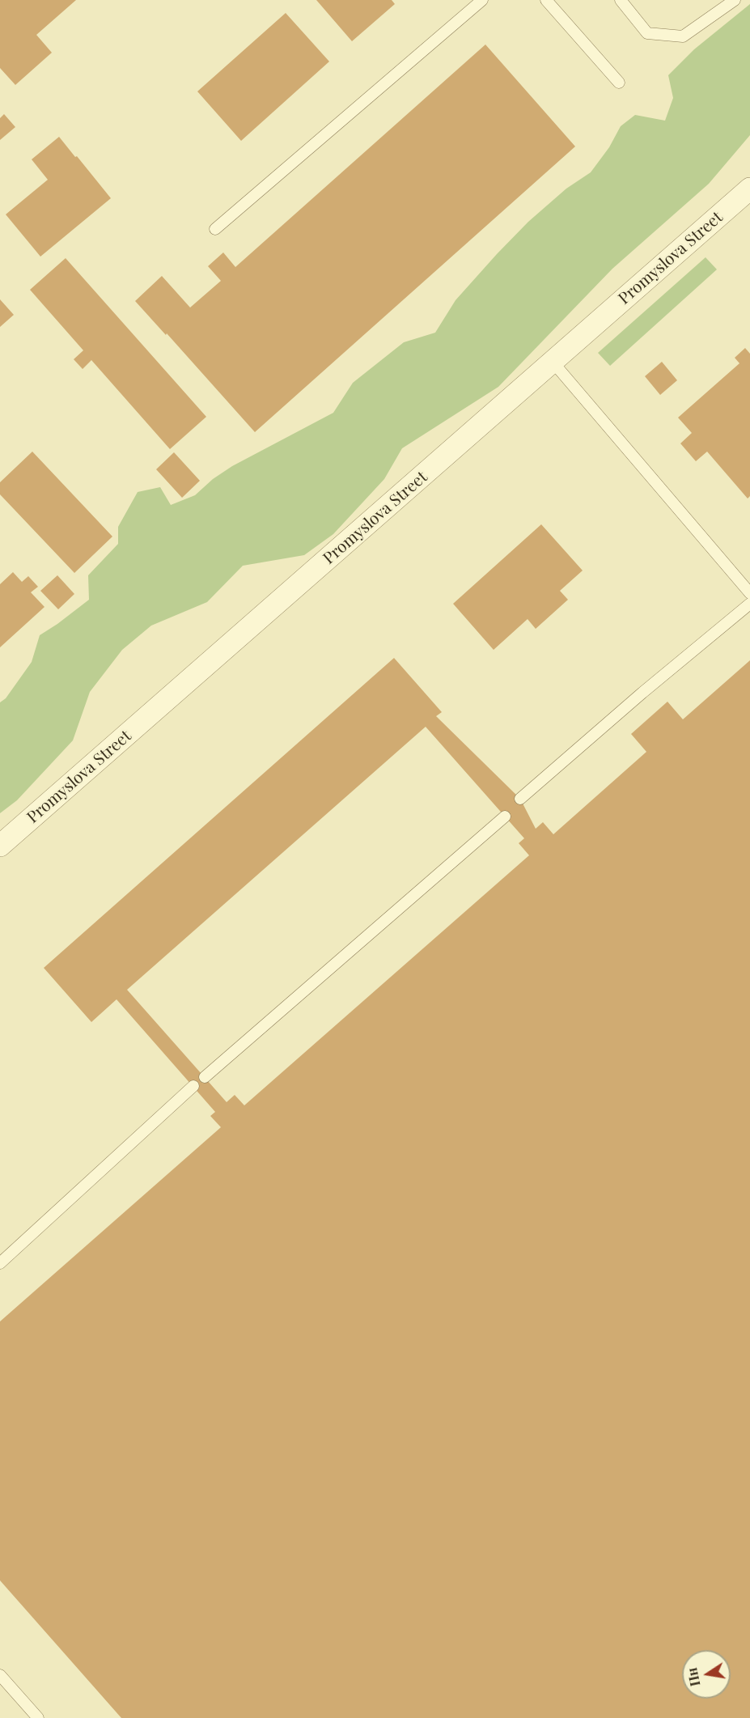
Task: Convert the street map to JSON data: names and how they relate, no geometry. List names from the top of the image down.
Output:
{
  "streets": {
    "street": ["Promyslova Street"]
  },
  "north": "left"
}
